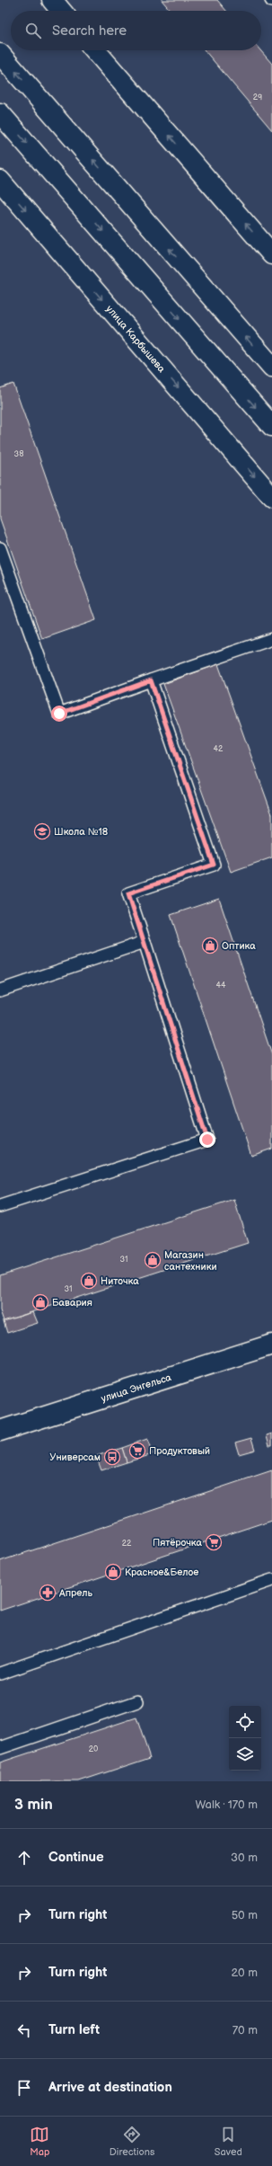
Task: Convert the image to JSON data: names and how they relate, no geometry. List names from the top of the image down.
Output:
{
  "streets": {
    "street": ["улица Карбышева", "улица Энгельса"]
  },
  "places": {
    "school or university": ["Школа №18"],
    "shop": [
      "Оптика",
      "Магазин сантехники",
      "Ниточка",
      "Бавария",
      "Красное&Белое"
    ],
    "supermarket": ["Продуктовый", "Пятёрочка"],
    "bus stop": ["Универсам"],
    "pharmacy": ["Апрель"]
  },
  "house_numbers": [
    "29",
    "38",
    "42",
    "44",
    "31",
    "31",
    "22",
    "20"
  ],
  "page": {
    "search": "Search here",
    "heading": ["3 min", "Walk · 170 m"],
    "list": [
      ["Continue", "30 m"],
      ["Turn right", "50 m"],
      ["Turn right", "20 m"],
      ["Turn left", "70 m"],
      "Arrive at destination"
    ],
    "nav": ["Map", "Directions", "Saved"]
  }
}
